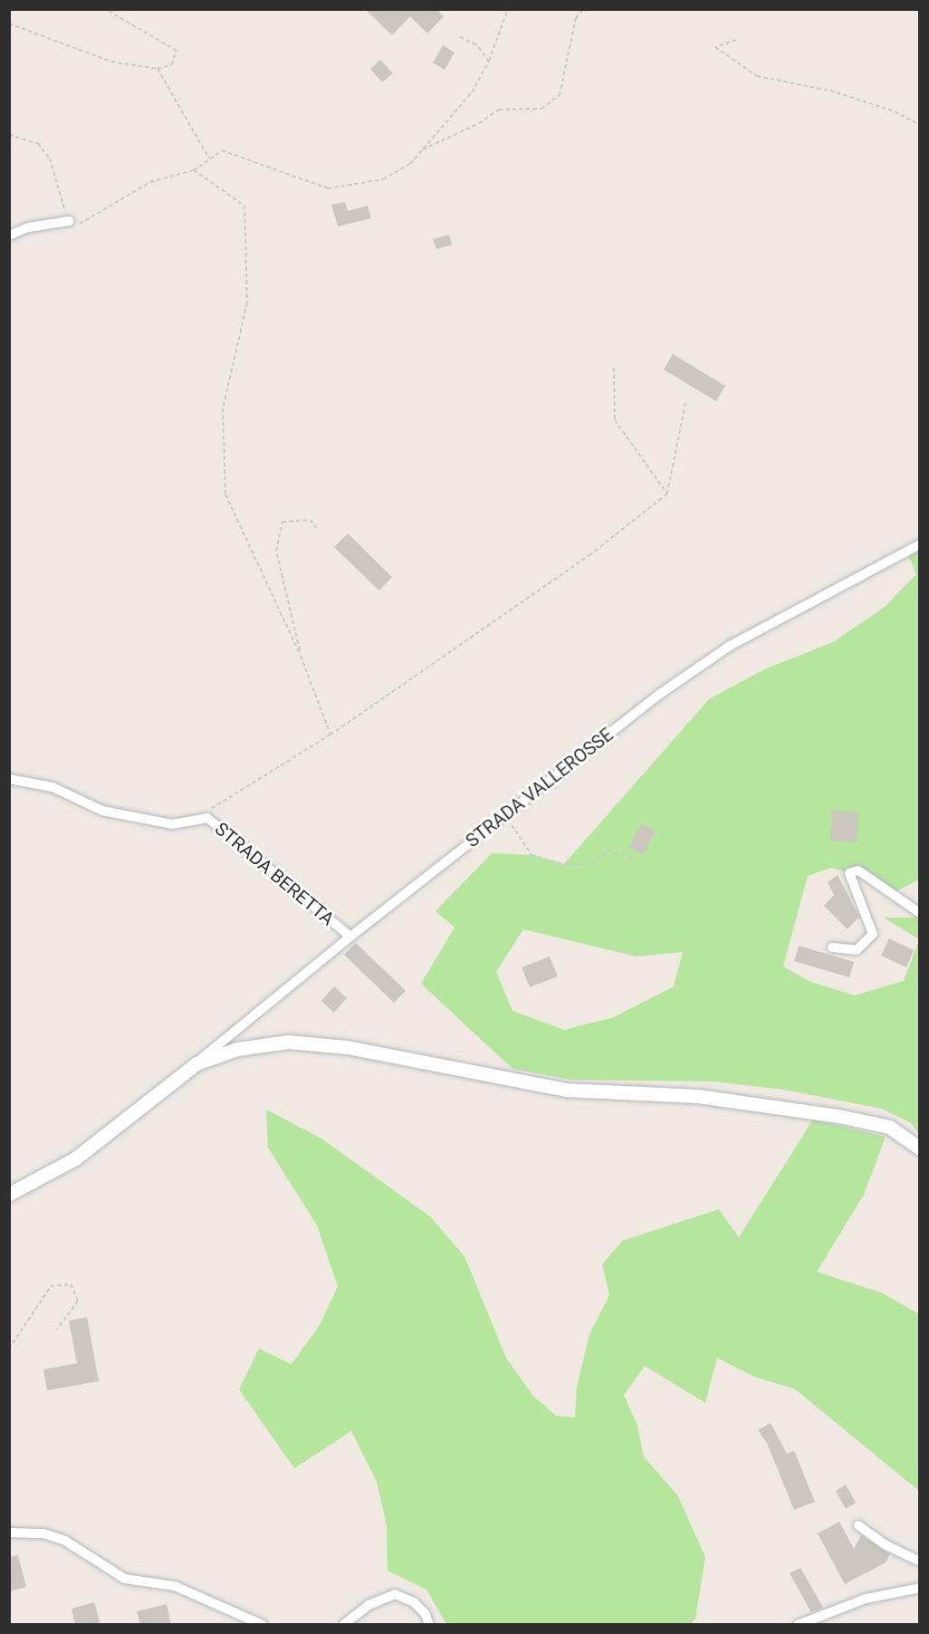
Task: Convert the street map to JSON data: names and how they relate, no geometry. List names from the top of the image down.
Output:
{
  "streets": {
    "street": ["STRADA VALLEROSSE", "STRADA BERETTA"]
  },
  "crossings": [
    ["STRADA VALLEROSSE", "STRADA BERETTA"]
  ]
}
